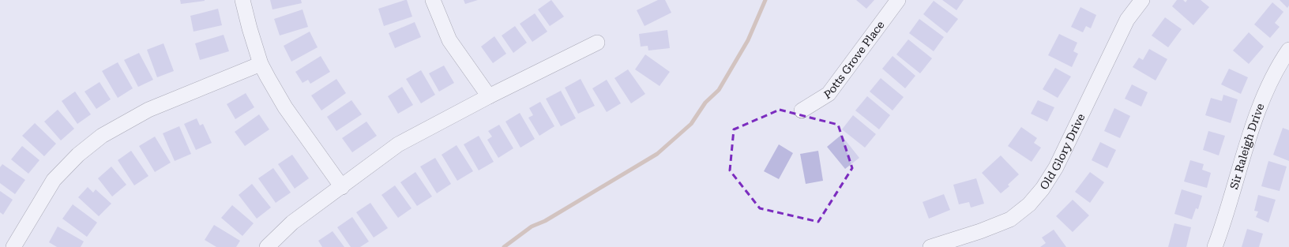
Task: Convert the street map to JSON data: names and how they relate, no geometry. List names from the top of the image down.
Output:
{
  "streets": {
    "street": ["Potts Grove Place", "Sir Raleigh Drive", "Old Glory Drive"]
  }
}
